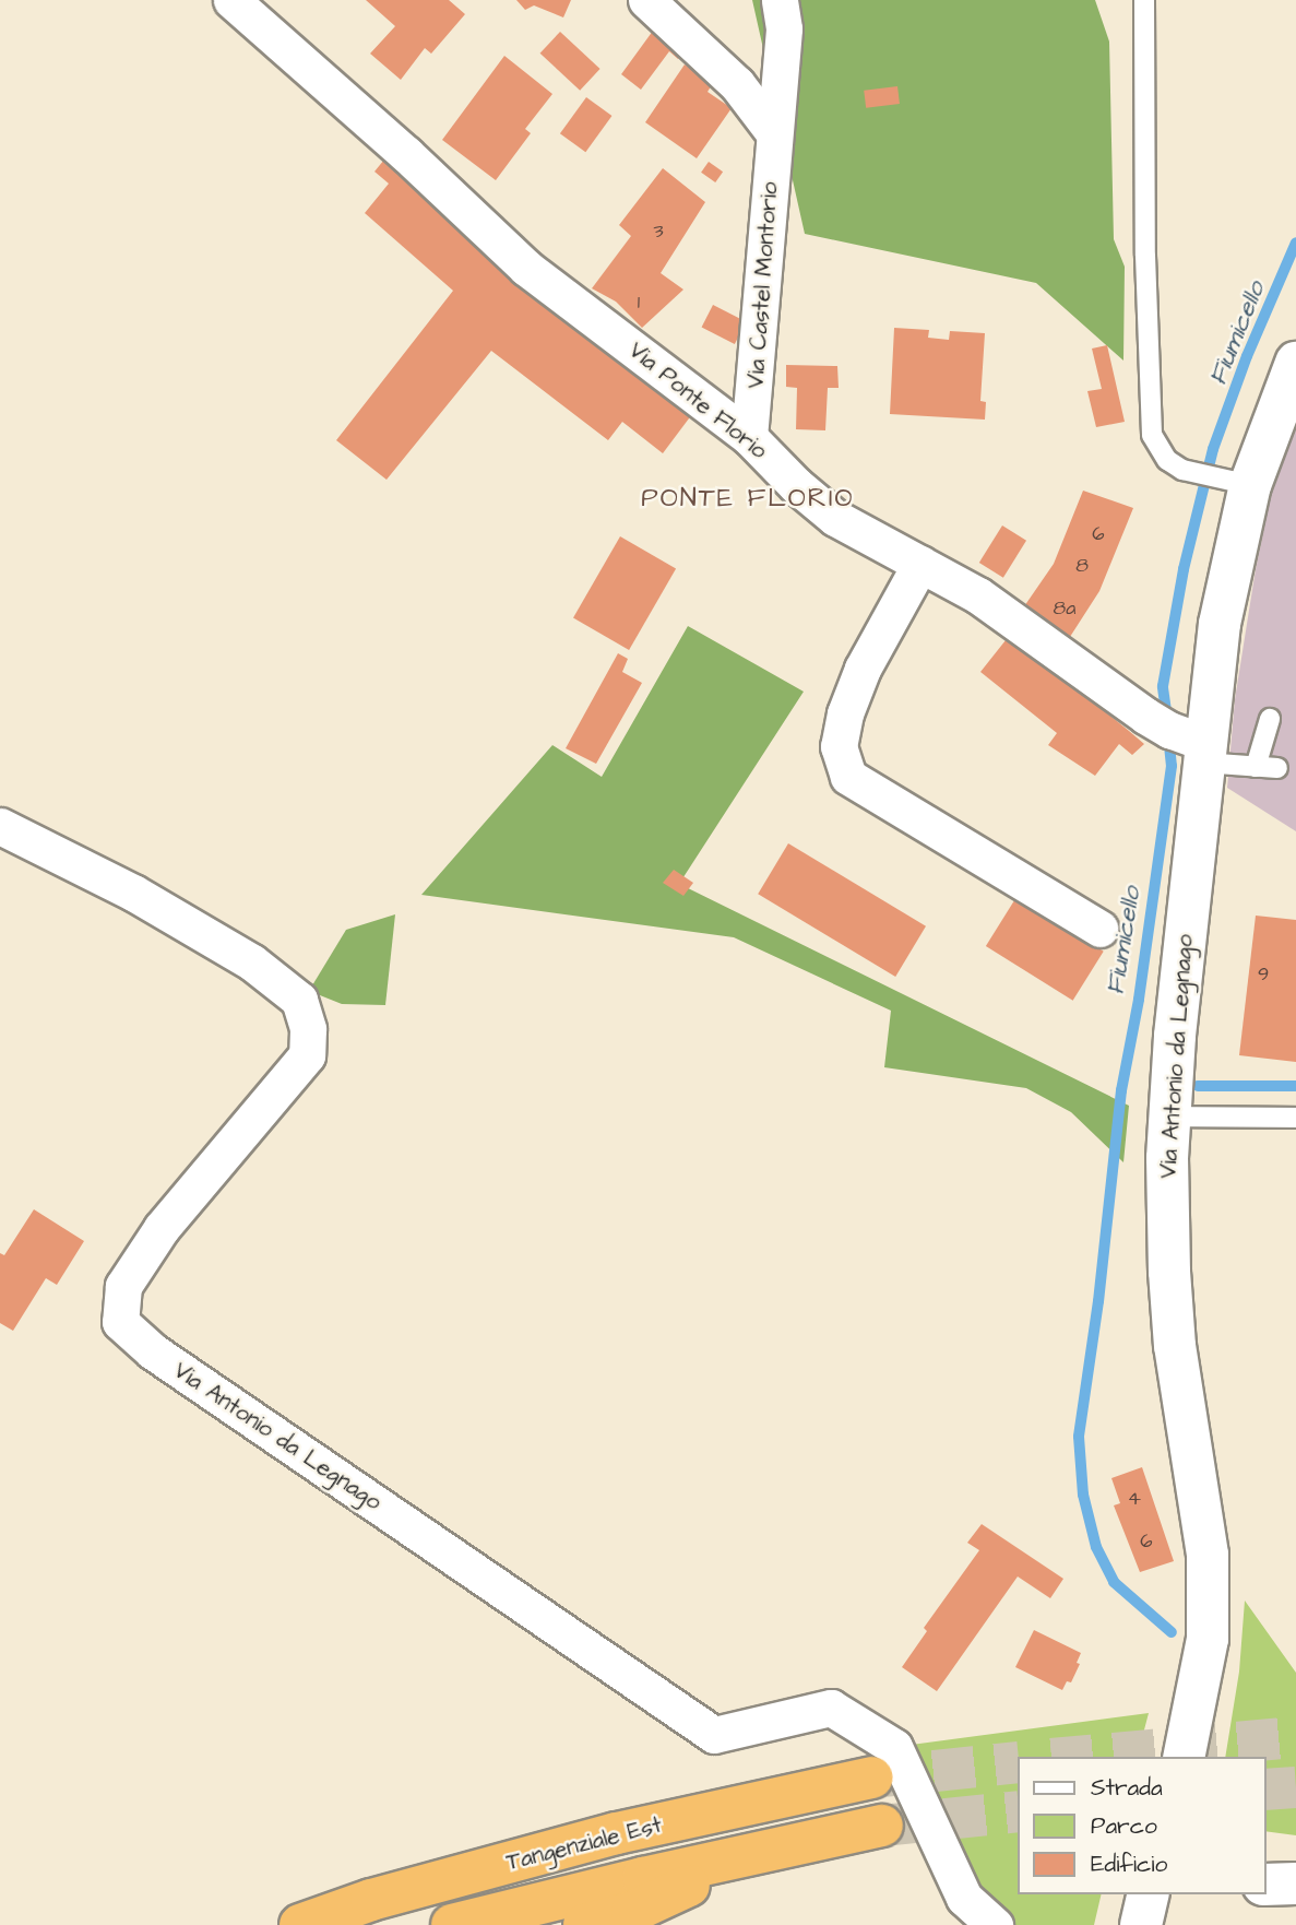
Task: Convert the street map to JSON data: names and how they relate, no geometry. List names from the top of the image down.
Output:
{
  "streets": {
    "highway": ["Tangenziale Est"],
    "street": ["Via Castel Montorio", "Via Ponte Florio", "Via Antonio da Legnago"]
  },
  "crossings": [
    ["Via Castel Montorio", "Via Ponte Florio"],
    ["Via Ponte Florio", "Via Antonio da Legnago"]
  ],
  "districts": ["PONTE FLORIO"],
  "water": ["Fiumicello"],
  "house_numbers": [
    "3",
    "1",
    "6",
    "8",
    "8a",
    "9",
    "4",
    "6"
  ],
  "legend": ["Strada", "Parco", "Edificio"]
}
